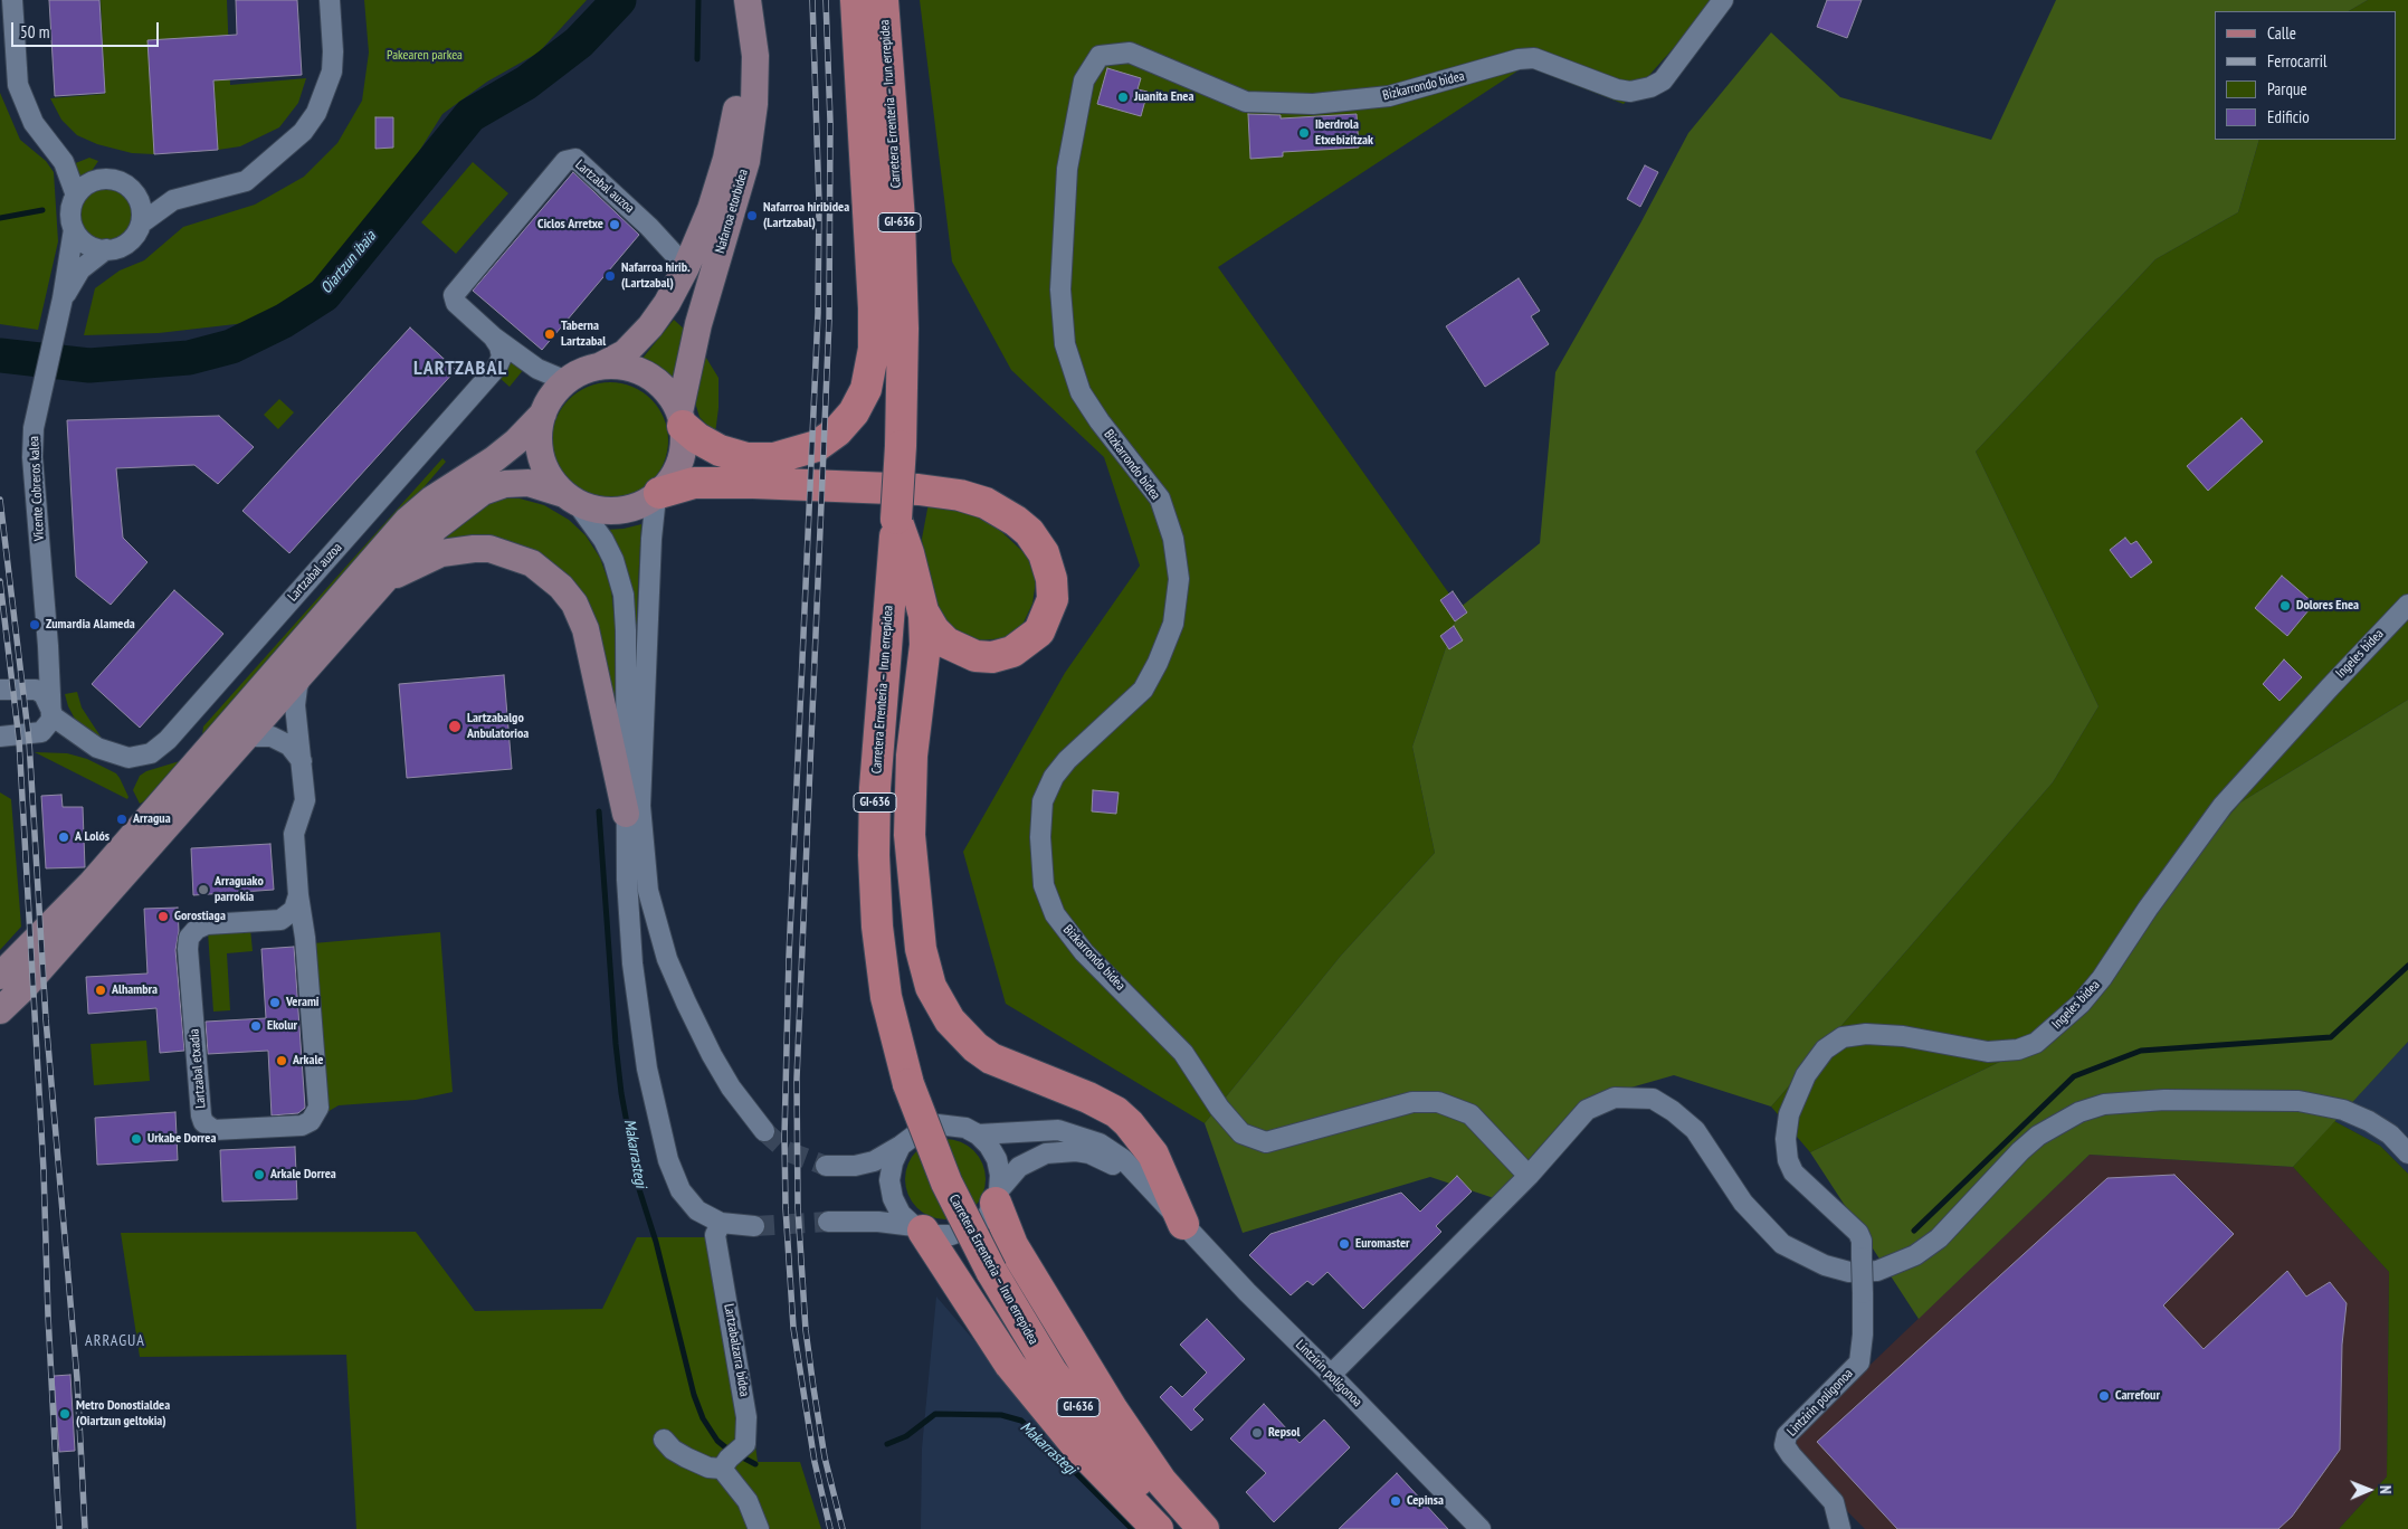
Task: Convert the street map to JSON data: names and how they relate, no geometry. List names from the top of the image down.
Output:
{
  "streets": {
    "main road": ["Carretera Errenteria – Irun errepidea", "Nafarroa etorbidea", "GI-636"],
    "street": [
      "Bizkarrondo bidea",
      "Lartzabal auzoa",
      "Vicente Cobreros kalea",
      "Ingeles bidea",
      "Lartzabal etxadia",
      "Lartzabalzarra bidea",
      "Lintzirin poligonoa"
    ]
  },
  "crossings": [
    ["Lartzabal auzoa", "Nafarroa etorbidea"],
    ["Lartzabal auzoa", "Vicente Cobreros kalea"],
    ["Ingeles bidea", "Lintzirin poligonoa"]
  ],
  "districts": ["LARTZABAL", "ARRAGUA"],
  "water": ["Oiartzun ibaia", "Makarrastegi"],
  "parks": ["Pakearen parkea"],
  "places": [
    "Juanita Enea",
    "Iberdrola Etxebizitzak",
    "Nafarroa hiribidea (Lartzabal)",
    "Ciclos Arretxe",
    "Nafarroa hirib. (Lartzabal)",
    "Taberna Lartzabal",
    "Dolores Enea",
    "Zumardia Alameda",
    "Lartzabalgo Anbulatorioa",
    "Arragua",
    "A Lolós",
    "Arraguako parrokia",
    "Gorostiaga",
    "Alhambra",
    "Verami",
    "Ekolur",
    "Arkale",
    "Urkabe Dorrea",
    "Arkale Dorrea",
    "Euromaster",
    "Carrefour",
    "Metro Donostialdea (Oiartzun geltokia)",
    "Repsol",
    "Cepinsa"
  ],
  "legend": [
    "Calle",
    "Ferrocarril",
    "Parque",
    "Edificio"
  ],
  "scale_bar": "50 m",
  "north": "right"
}
